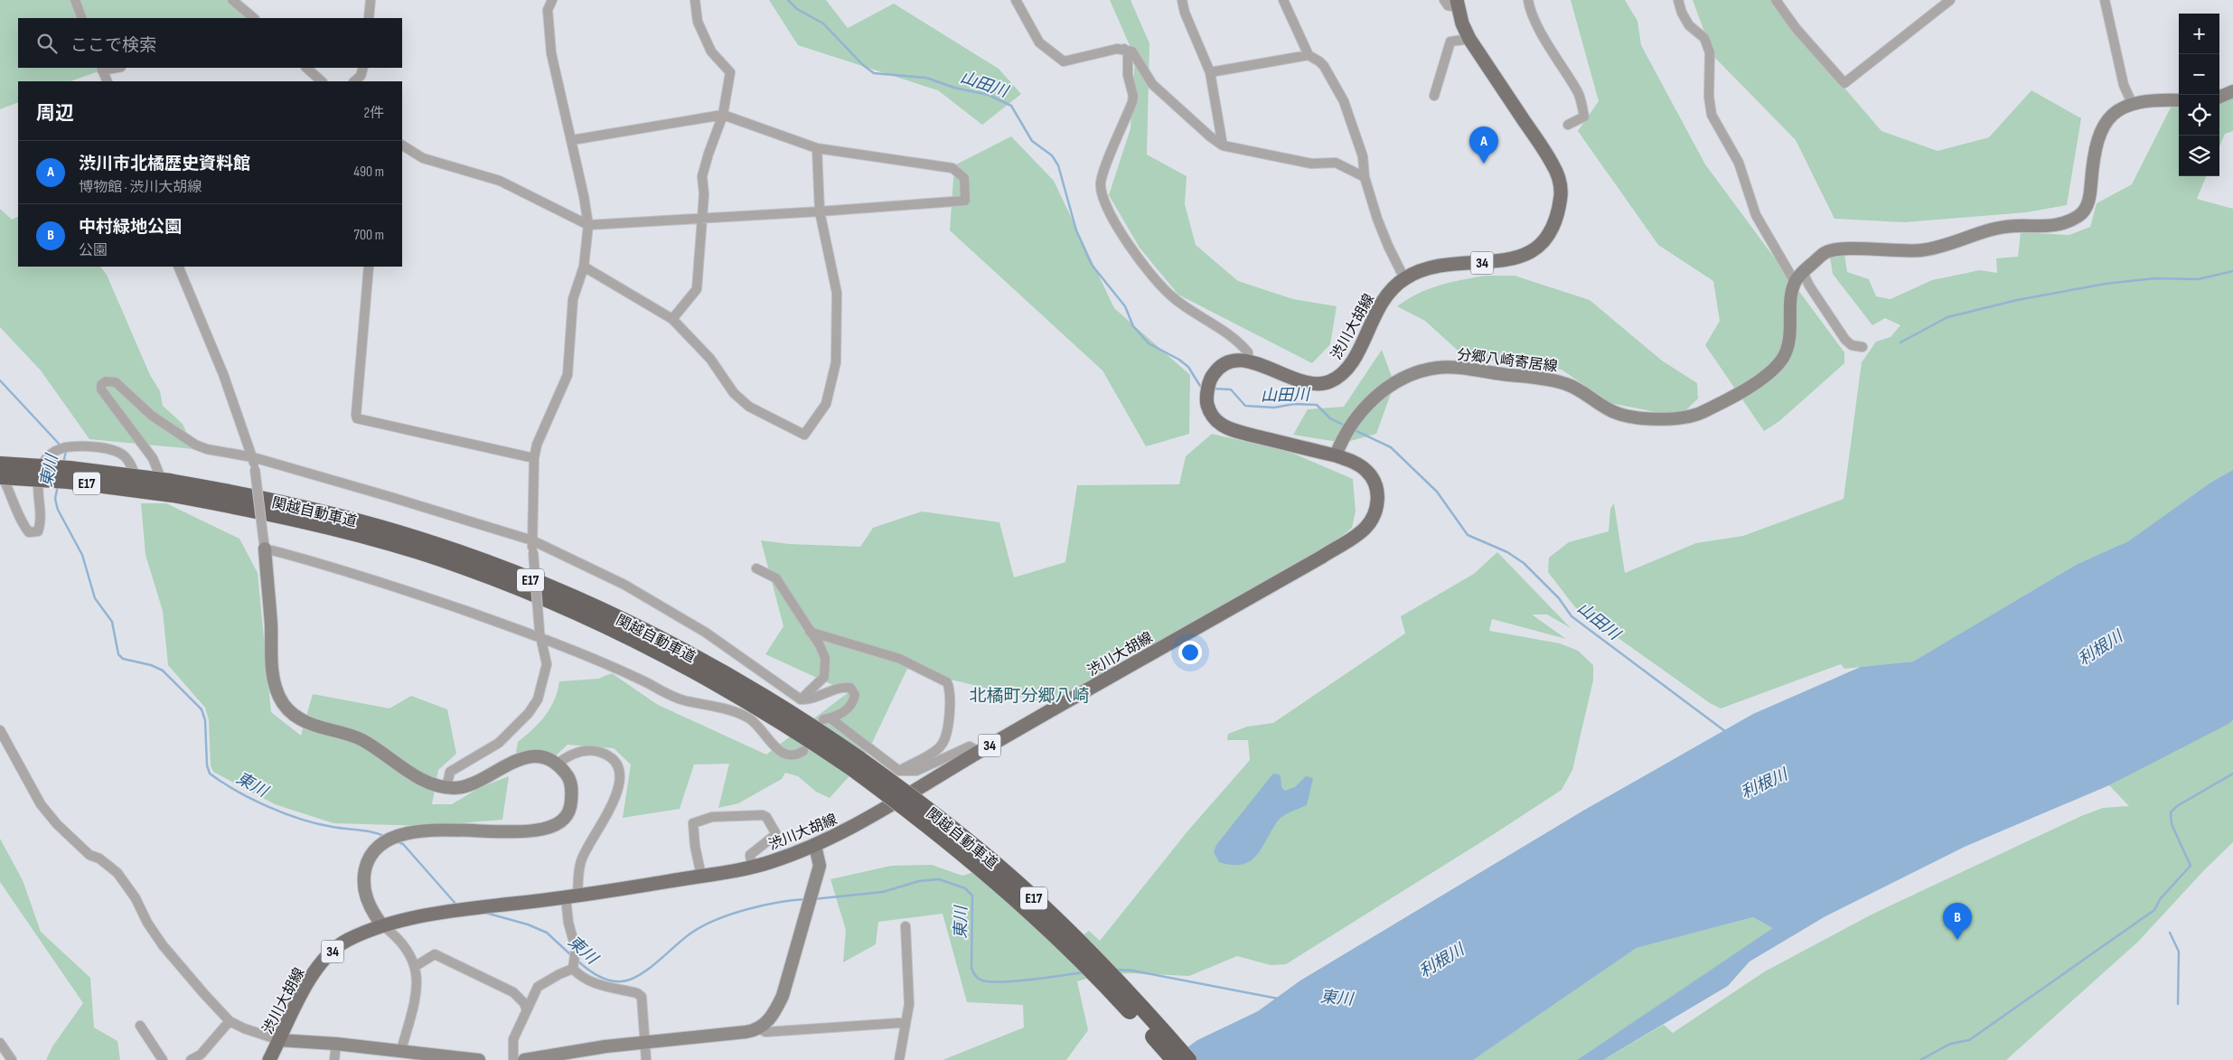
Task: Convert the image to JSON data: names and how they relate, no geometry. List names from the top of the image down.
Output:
{
  "streets": {
    "highway": ["E17", "関越自動車道"],
    "main road": ["34", "渋川大胡線"],
    "street": ["分郷八崎寄居線"]
  },
  "crossings": [
    ["渋川大胡線", "分郷八崎寄居線"]
  ],
  "districts": ["北橘町分郷八崎"],
  "water": ["山田川", "東川", "利根川"],
  "page": {
    "map_buttons": ["+", "−"],
    "search": "ここで検索",
    "heading": ["周辺", "2件"],
    "pins": ["A", "B"],
    "list": [
      {
        "mark": "A",
        "name": "渋川市北橘歴史資料館",
        "note": "博物館 · 渋川大胡線",
        "value": "490 m"
      },
      {
        "mark": "B",
        "name": "中村緑地公園",
        "note": "公園",
        "value": "700 m"
      }
    ]
  }
}
